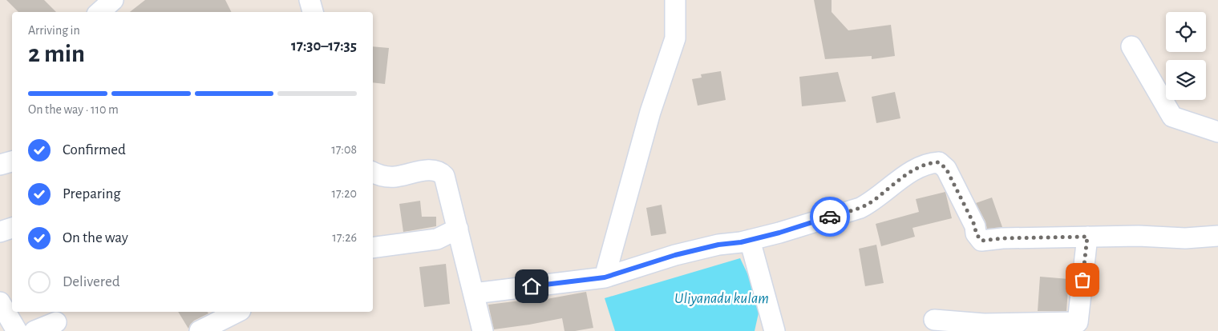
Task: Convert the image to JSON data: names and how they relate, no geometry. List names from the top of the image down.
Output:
{
  "water": ["Uliyanadu kulam"],
  "page": {
    "heading": ["2 min", "Arriving in", "17:30–17:35"],
    "bar": "On the way · 110 m",
    "list": [
      ["Confirmed", "17:08"],
      ["Preparing", "17:20"],
      ["On the way", "17:26"],
      "Delivered"
    ]
  }
}
